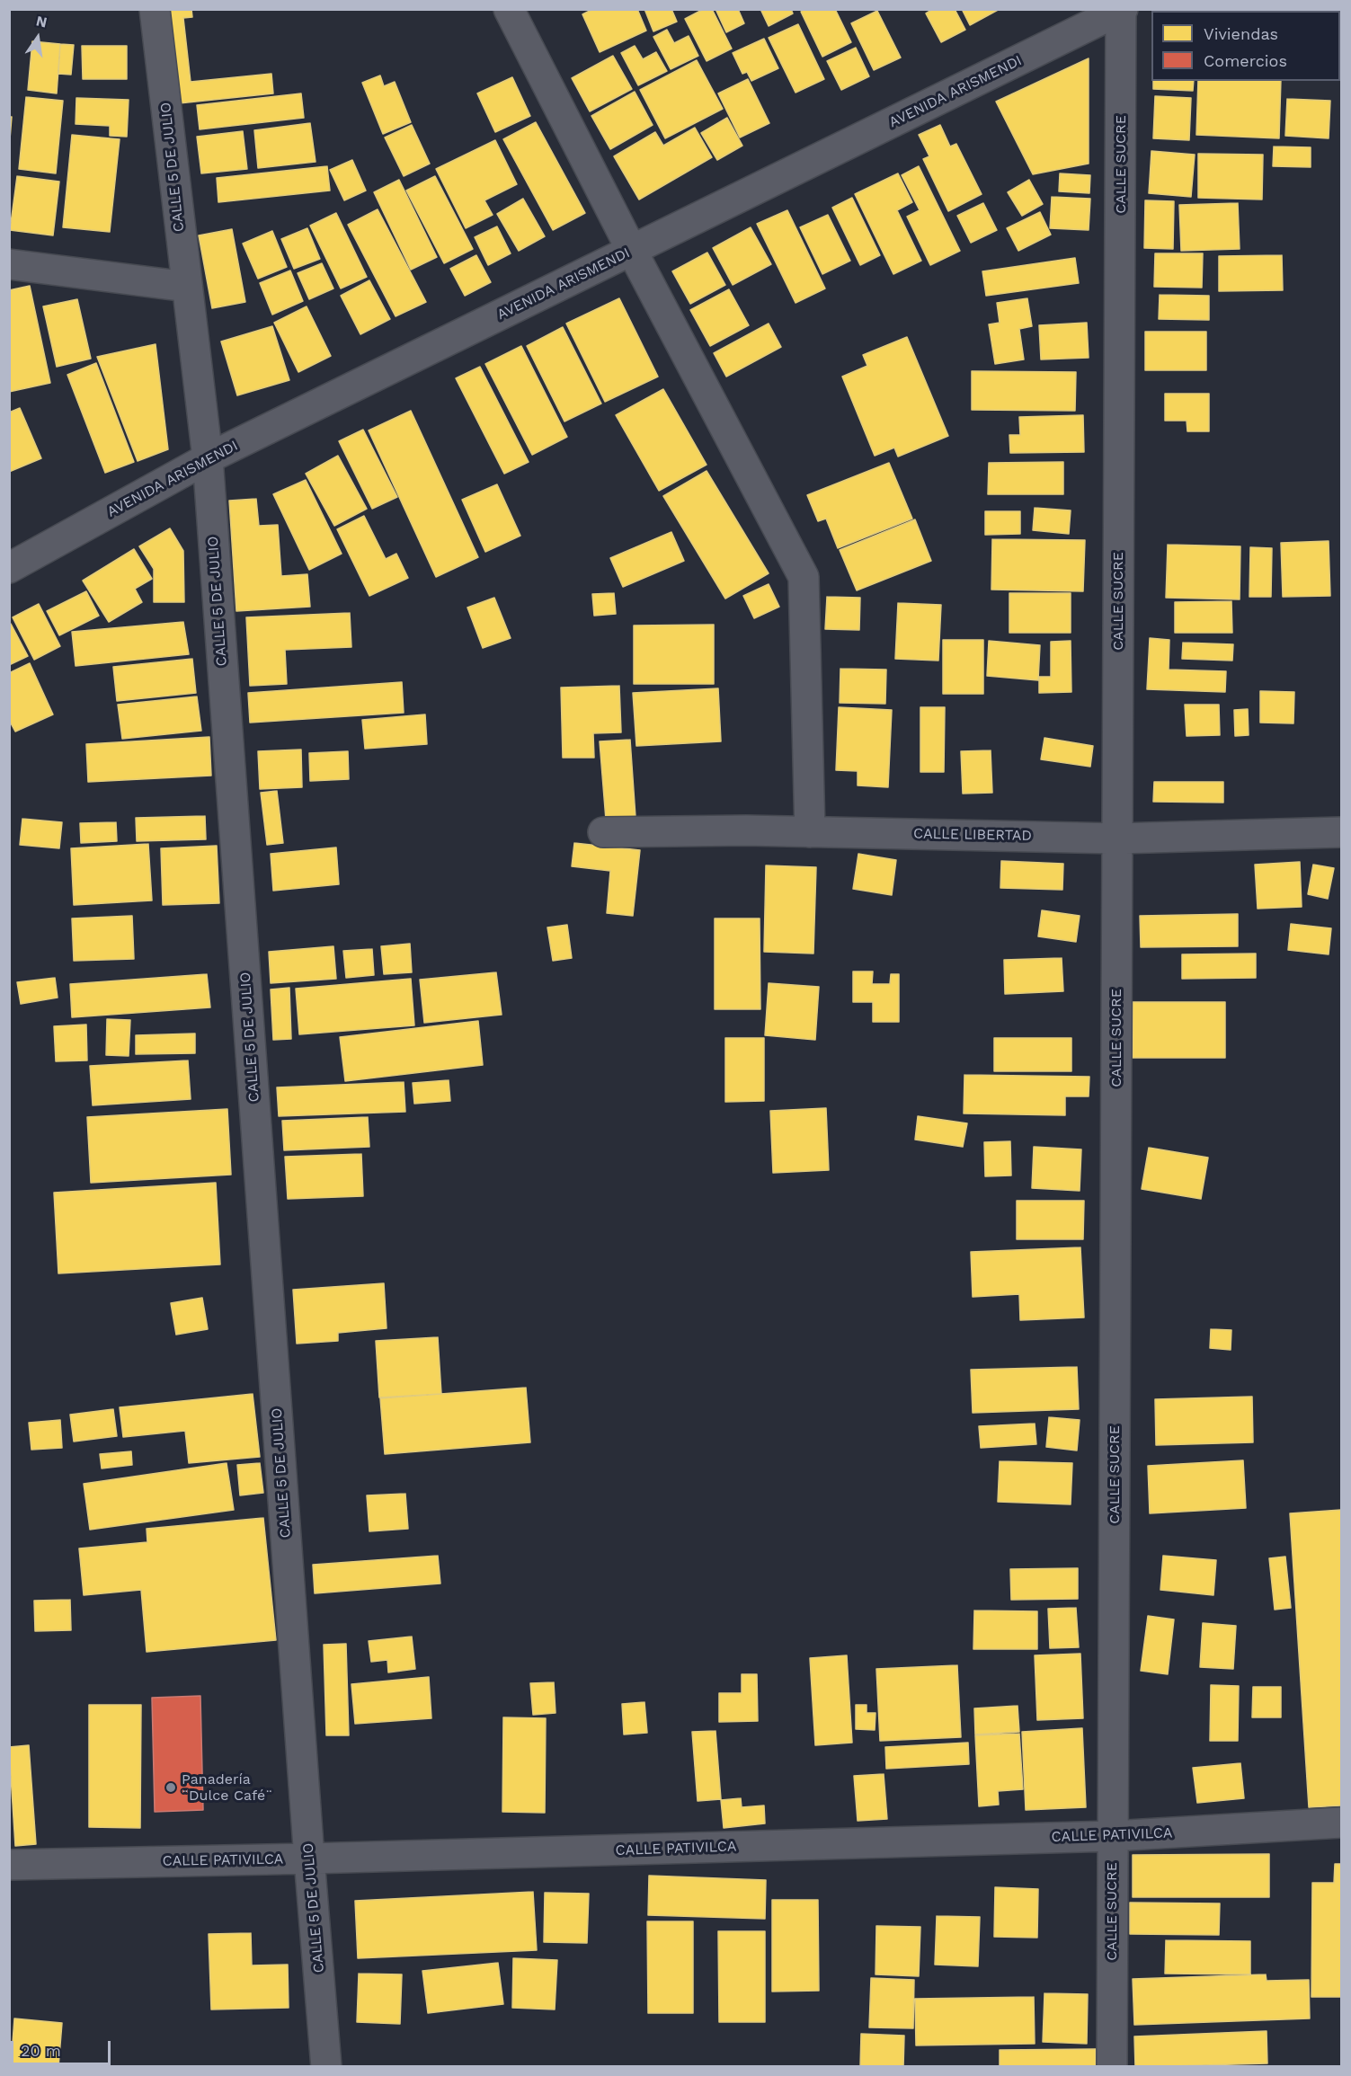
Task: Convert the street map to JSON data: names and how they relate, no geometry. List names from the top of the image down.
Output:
{
  "streets": {
    "street": [
      "AVENIDA ARISMENDI",
      "CALLE SUCRE",
      "CALLE 5 DE JULIO",
      "CALLE LIBERTAD",
      "CALLE PATIVILCA"
    ]
  },
  "crossings": [
    ["AVENIDA ARISMENDI", "CALLE SUCRE"],
    ["AVENIDA ARISMENDI", "CALLE 5 DE JULIO"],
    ["CALLE SUCRE", "CALLE LIBERTAD"],
    ["CALLE SUCRE", "CALLE PATIVILCA"],
    ["CALLE 5 DE JULIO", "CALLE PATIVILCA"]
  ],
  "places": ["Panadería ¨Dulce Café¨"],
  "legend": ["Viviendas", "Comercios"],
  "scale_bar": "20 m",
  "north": "top"
}
